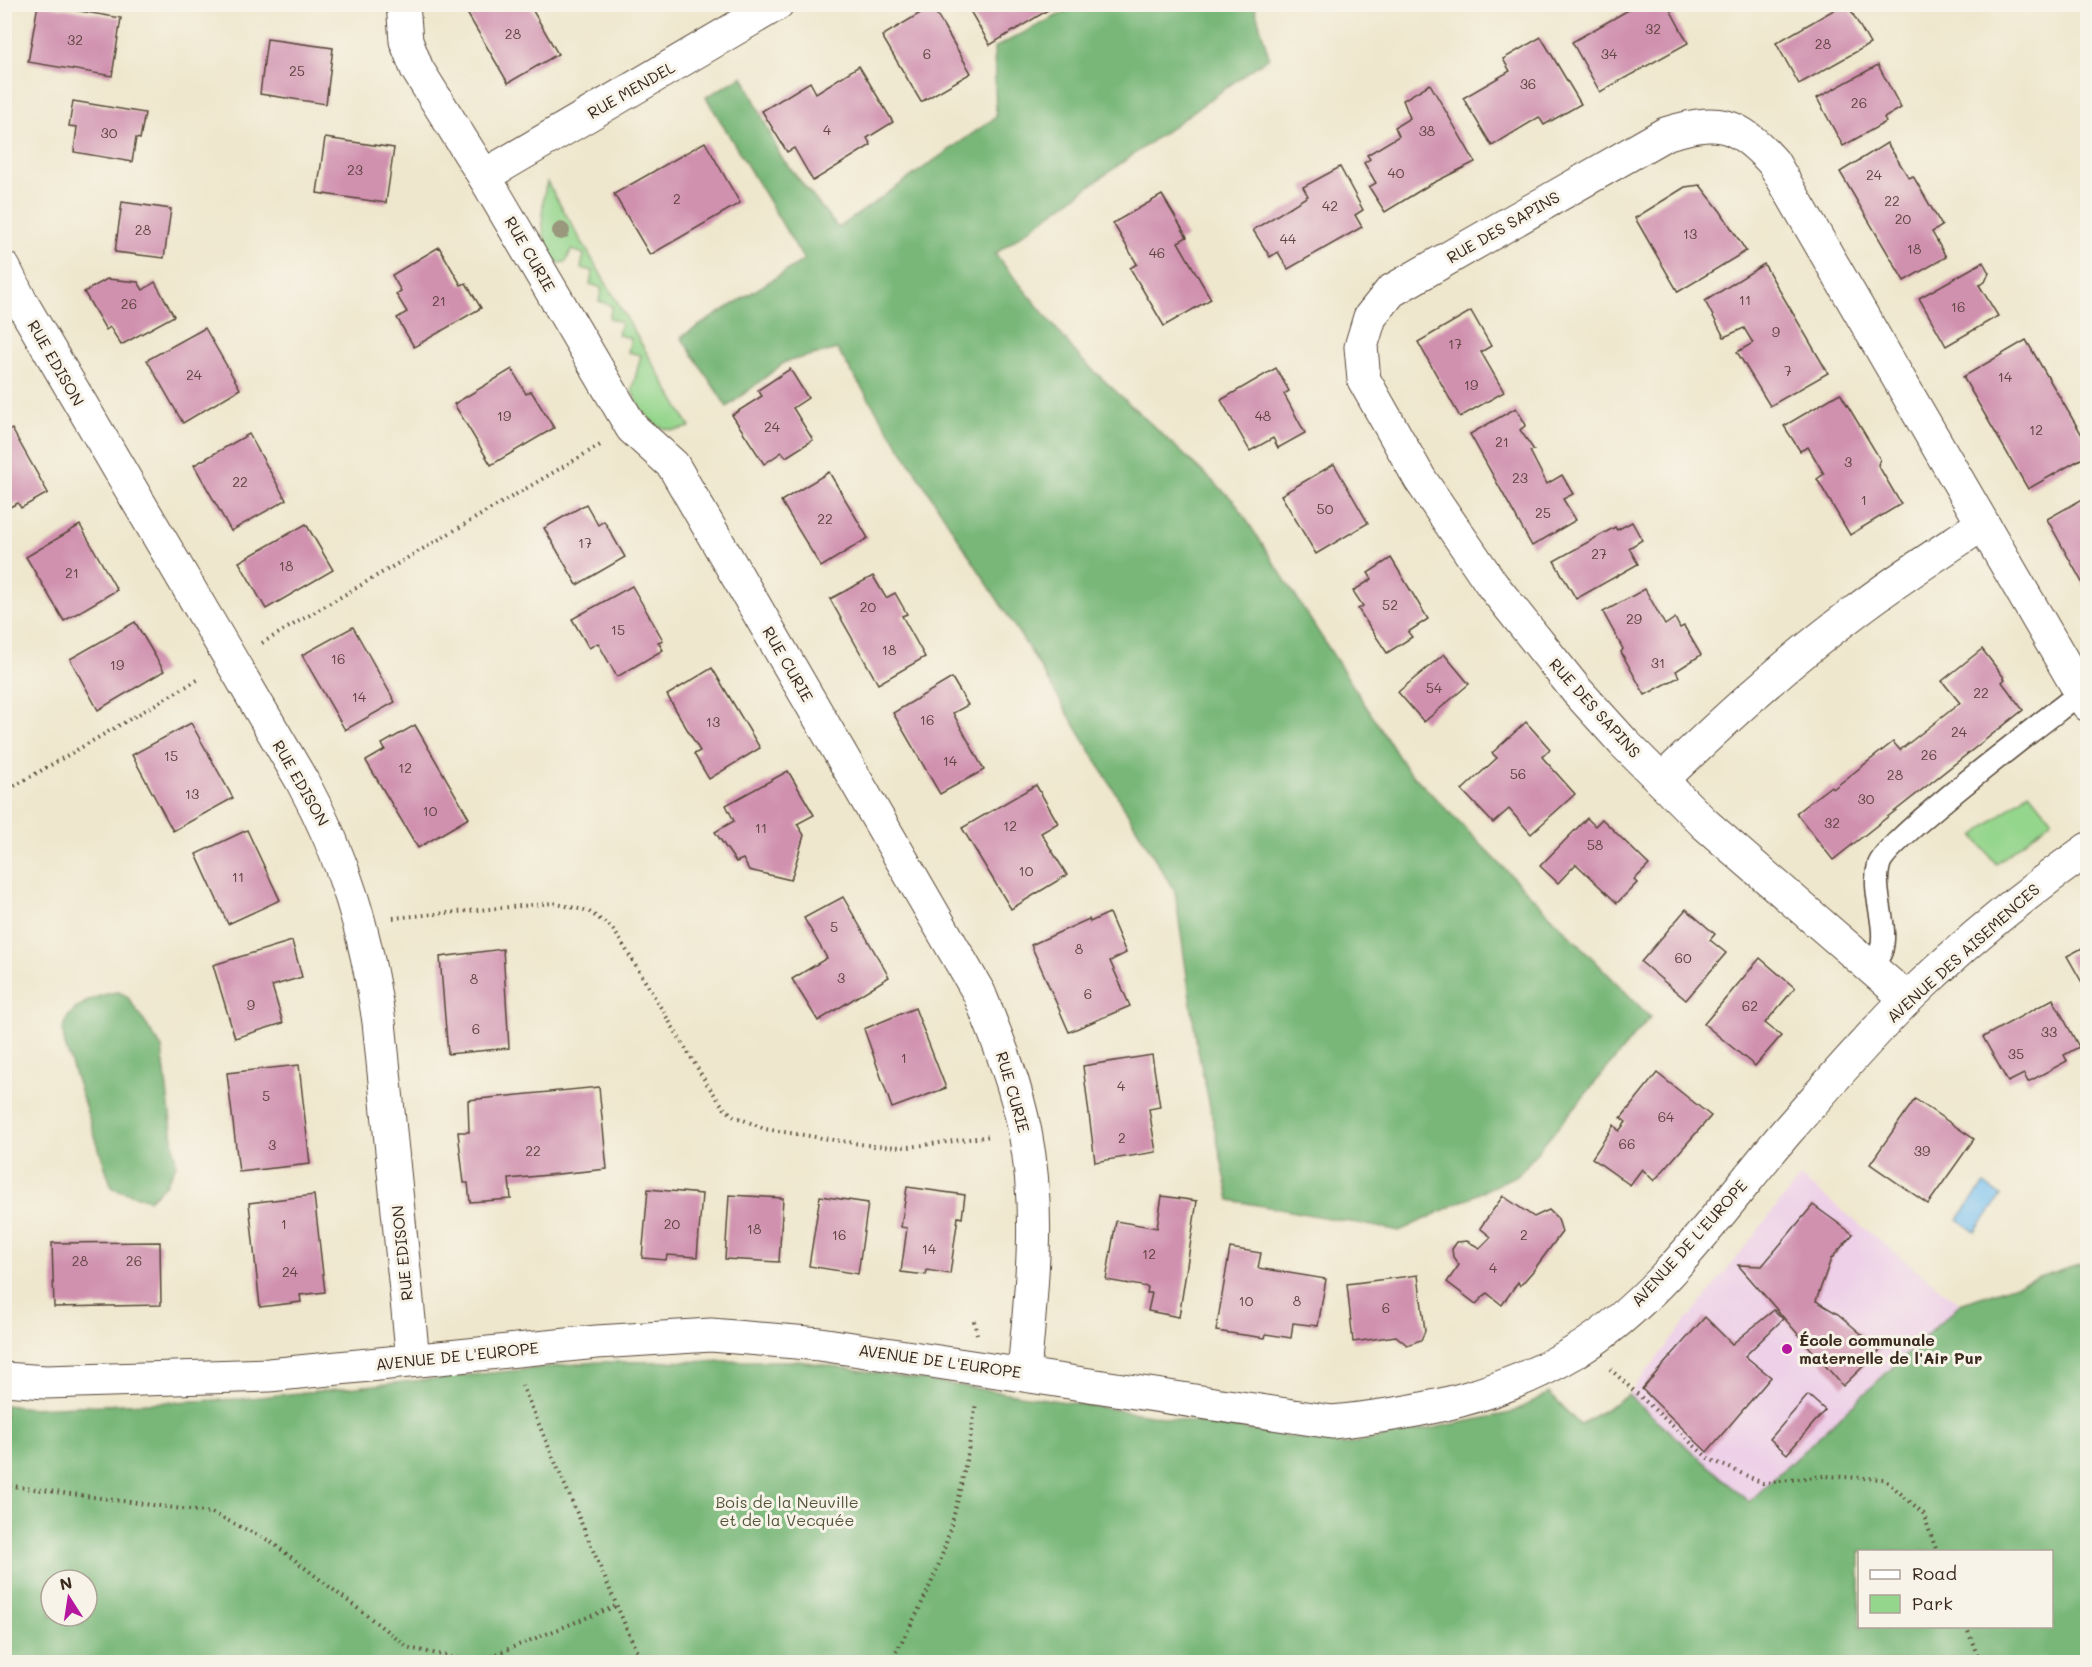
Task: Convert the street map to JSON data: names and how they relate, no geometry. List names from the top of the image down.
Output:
{
  "streets": {
    "street": [
      "RUE MENDEL",
      "RUE DES SAPINS",
      "RUE CURIE",
      "RUE EDISON",
      "AVENUE DES AISEMENCES",
      "AVENUE DE L'EUROPE"
    ]
  },
  "crossings": [
    ["RUE MENDEL", "RUE CURIE"],
    ["RUE DES SAPINS", "AVENUE DES AISEMENCES"],
    ["RUE CURIE", "AVENUE DE L'EUROPE"],
    ["RUE EDISON", "AVENUE DE L'EUROPE"],
    ["AVENUE DES AISEMENCES", "AVENUE DE L'EUROPE"]
  ],
  "parks": ["Bois de la Neuville et de la Vecquée"],
  "places": ["École communale maternelle de l'Air Pur"],
  "house_numbers": [
    "32",
    "28",
    "32",
    "28",
    "6",
    "34",
    "25",
    "36",
    "26",
    "4",
    "38",
    "30",
    "23",
    "40",
    "24",
    "2",
    "22",
    "42",
    "20",
    "28",
    "13",
    "44",
    "18",
    "46",
    "11",
    "21",
    "26",
    "16",
    "9",
    "17",
    "7",
    "24",
    "14",
    "19",
    "19",
    "48",
    "24",
    "12",
    "21",
    "3",
    "23",
    "22",
    "1",
    "50",
    "25",
    "22",
    "17",
    "27",
    "18",
    "21",
    "52",
    "20",
    "29",
    "15",
    "18",
    "16",
    "31",
    "19",
    "54",
    "22",
    "14",
    "16",
    "13",
    "24",
    "26",
    "15",
    "14",
    "12",
    "56",
    "28",
    "13",
    "30",
    "10",
    "32",
    "12",
    "11",
    "58",
    "10",
    "11",
    "5",
    "8",
    "60",
    "3",
    "8",
    "6",
    "9",
    "62",
    "6",
    "33",
    "35",
    "1",
    "4",
    "5",
    "64",
    "2",
    "66",
    "3",
    "22",
    "39",
    "1",
    "20",
    "18",
    "16",
    "2",
    "14",
    "12",
    "28",
    "26",
    "4",
    "24",
    "10",
    "8",
    "6"
  ],
  "legend": ["Road", "Park"],
  "north": "top"
}
